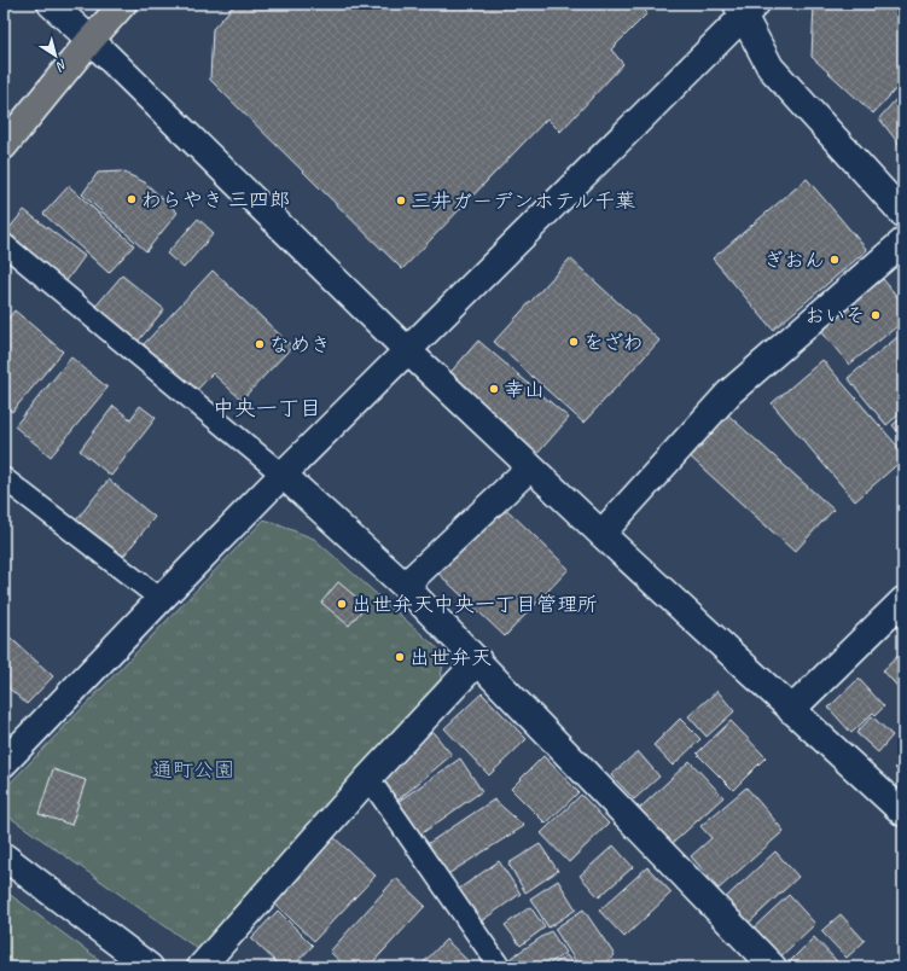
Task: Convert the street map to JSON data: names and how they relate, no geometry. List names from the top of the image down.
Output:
{
  "districts": ["中央一丁目"],
  "parks": ["通町公園"],
  "places": [
    "わらやき 三四郎",
    "三井ガーデンホテル千葉",
    "ぎおん",
    "おいそ",
    "をざわ",
    "なめき",
    "幸山",
    "出世弁天中央一丁目管理所",
    "出世弁天"
  ],
  "north": "bottom right"
}
